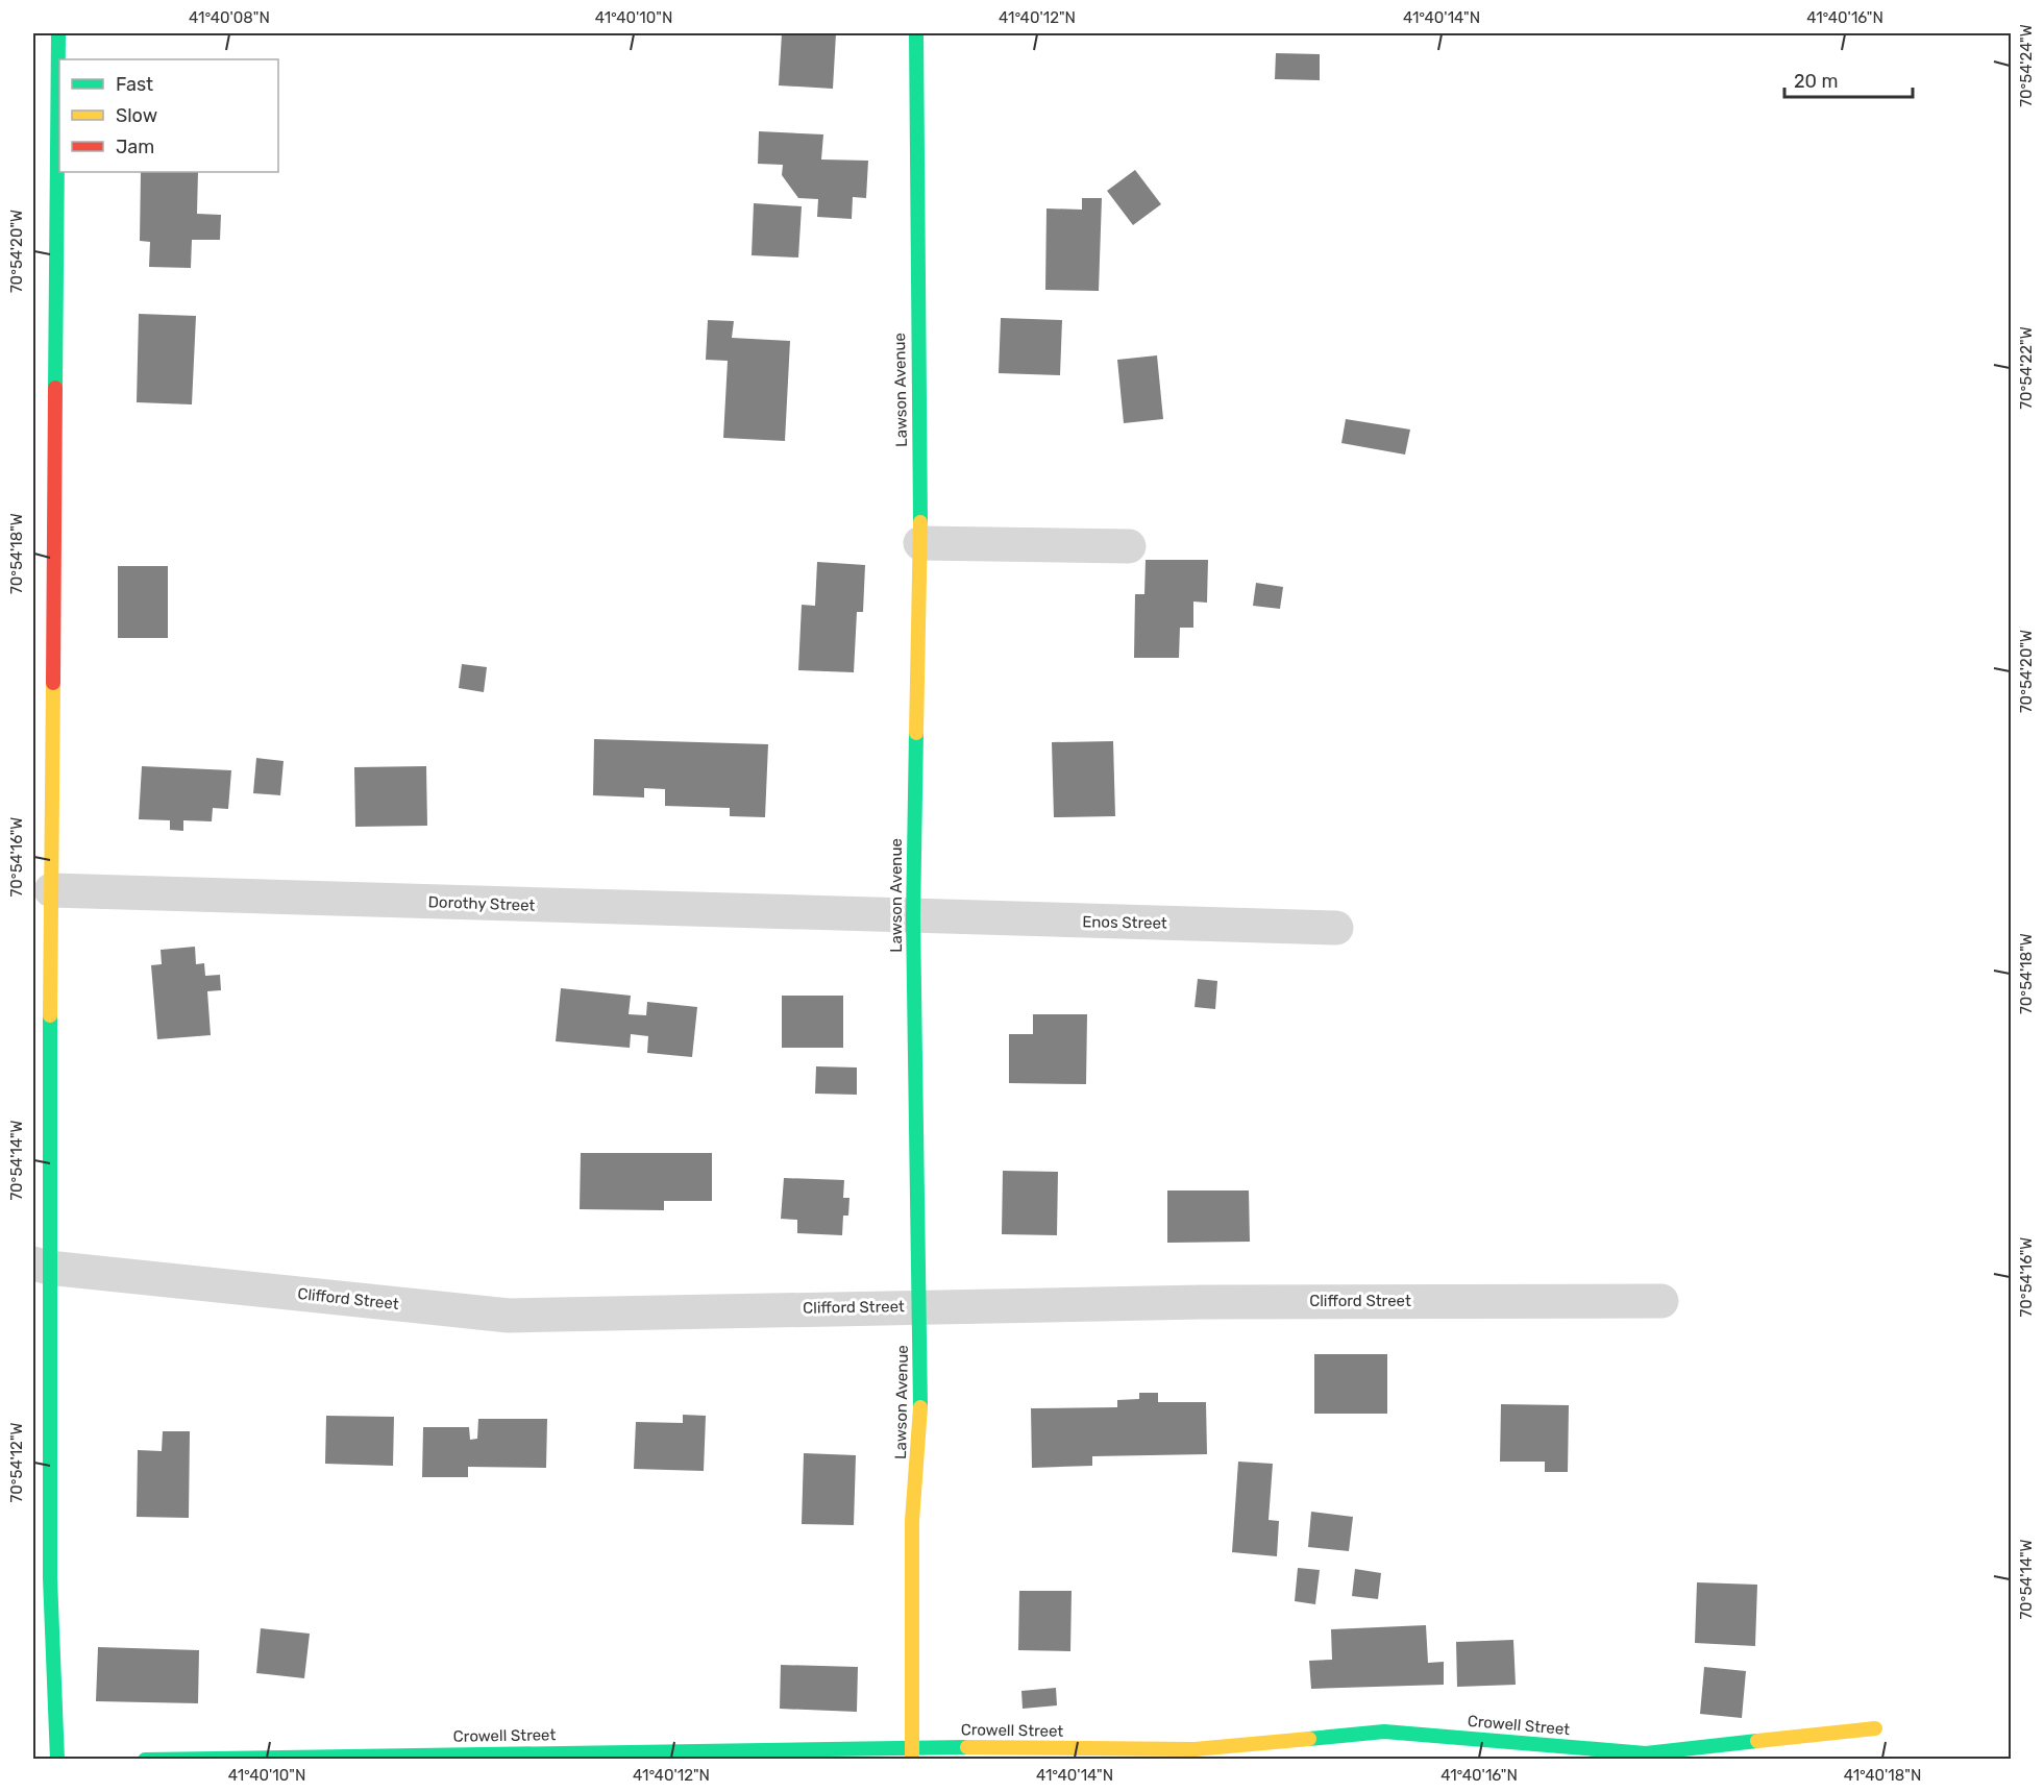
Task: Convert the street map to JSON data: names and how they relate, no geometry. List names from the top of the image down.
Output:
{
  "streets": {
    "street": [
      "Lawson Avenue",
      "Dorothy Street",
      "Enos Street",
      "Clifford Street",
      "Crowell Street"
    ]
  },
  "crossings": [
    ["Lawson Avenue", "Dorothy Street"],
    ["Lawson Avenue", "Enos Street"],
    ["Lawson Avenue", "Clifford Street"],
    ["Lawson Avenue", "Crowell Street"],
    ["Dorothy Street", "Enos Street"]
  ],
  "legend": ["Fast", "Slow", "Jam"],
  "scale_bar": "20 m",
  "coordinates": [
    "41°40'08\"N",
    "41°40'10\"N",
    "41°40'12\"N",
    "41°40'14\"N",
    "41°40'16\"N",
    "70°54'24\"W",
    "70°54'20\"W",
    "70°54'22\"W",
    "70°54'18\"W",
    "70°54'16\"W",
    "70°54'14\"W",
    "70°54'12\"W",
    "41°40'18\"N"
  ]
}
